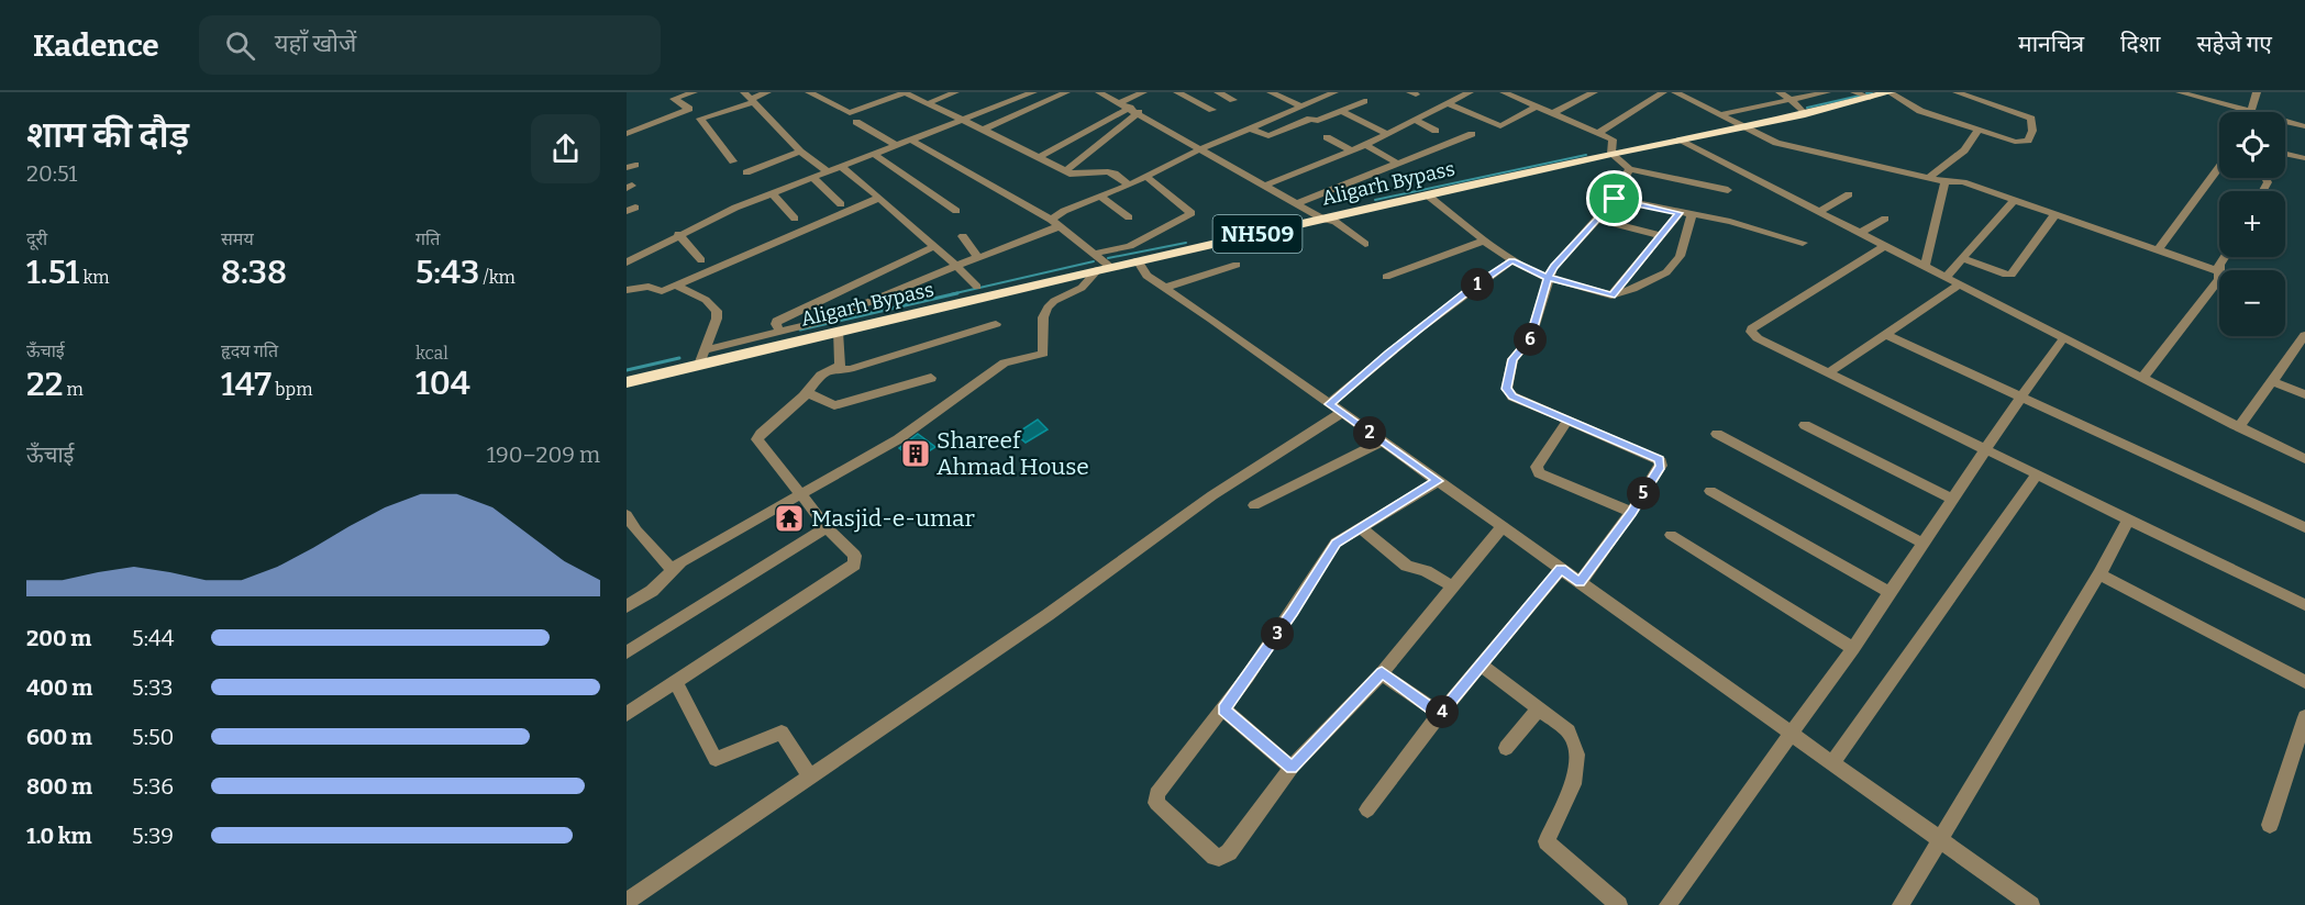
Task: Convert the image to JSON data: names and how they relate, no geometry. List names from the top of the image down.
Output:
{
  "streets": {
    "highway": ["Aligarh Bypass", "NH509"]
  },
  "places": {
    "building": ["Shareef Ahmad House"],
    "temple": ["Masjid-e-umar"]
  },
  "page": {
    "header": "Kadence",
    "search": "यहाँ खोजें",
    "nav": ["मानचित्र", "दिशा", "सहेजे गए"],
    "heading": ["शाम की दौड़", "20:51"],
    "map_buttons": ["+", "−"],
    "stats": [
      ["दूरी", "1.51 km"],
      ["समय", "8:38"],
      ["गति", "5:43 /km"],
      ["ऊँचाई", "22 m"],
      ["हृदय गति", "147 bpm"],
      ["kcal", "104"]
    ],
    "pins": [
      "1",
      "6",
      "2",
      "5",
      "3",
      "4"
    ],
    "chart": ["ऊँचाई", "190–209 m"],
    "list": [
      {
        "name": "200 m",
        "note": "5:44"
      },
      {
        "name": "400 m",
        "note": "5:33"
      },
      {
        "name": "600 m",
        "note": "5:50"
      },
      {
        "name": "800 m",
        "note": "5:36"
      },
      {
        "name": "1.0 km",
        "note": "5:39"
      }
    ]
  }
}
